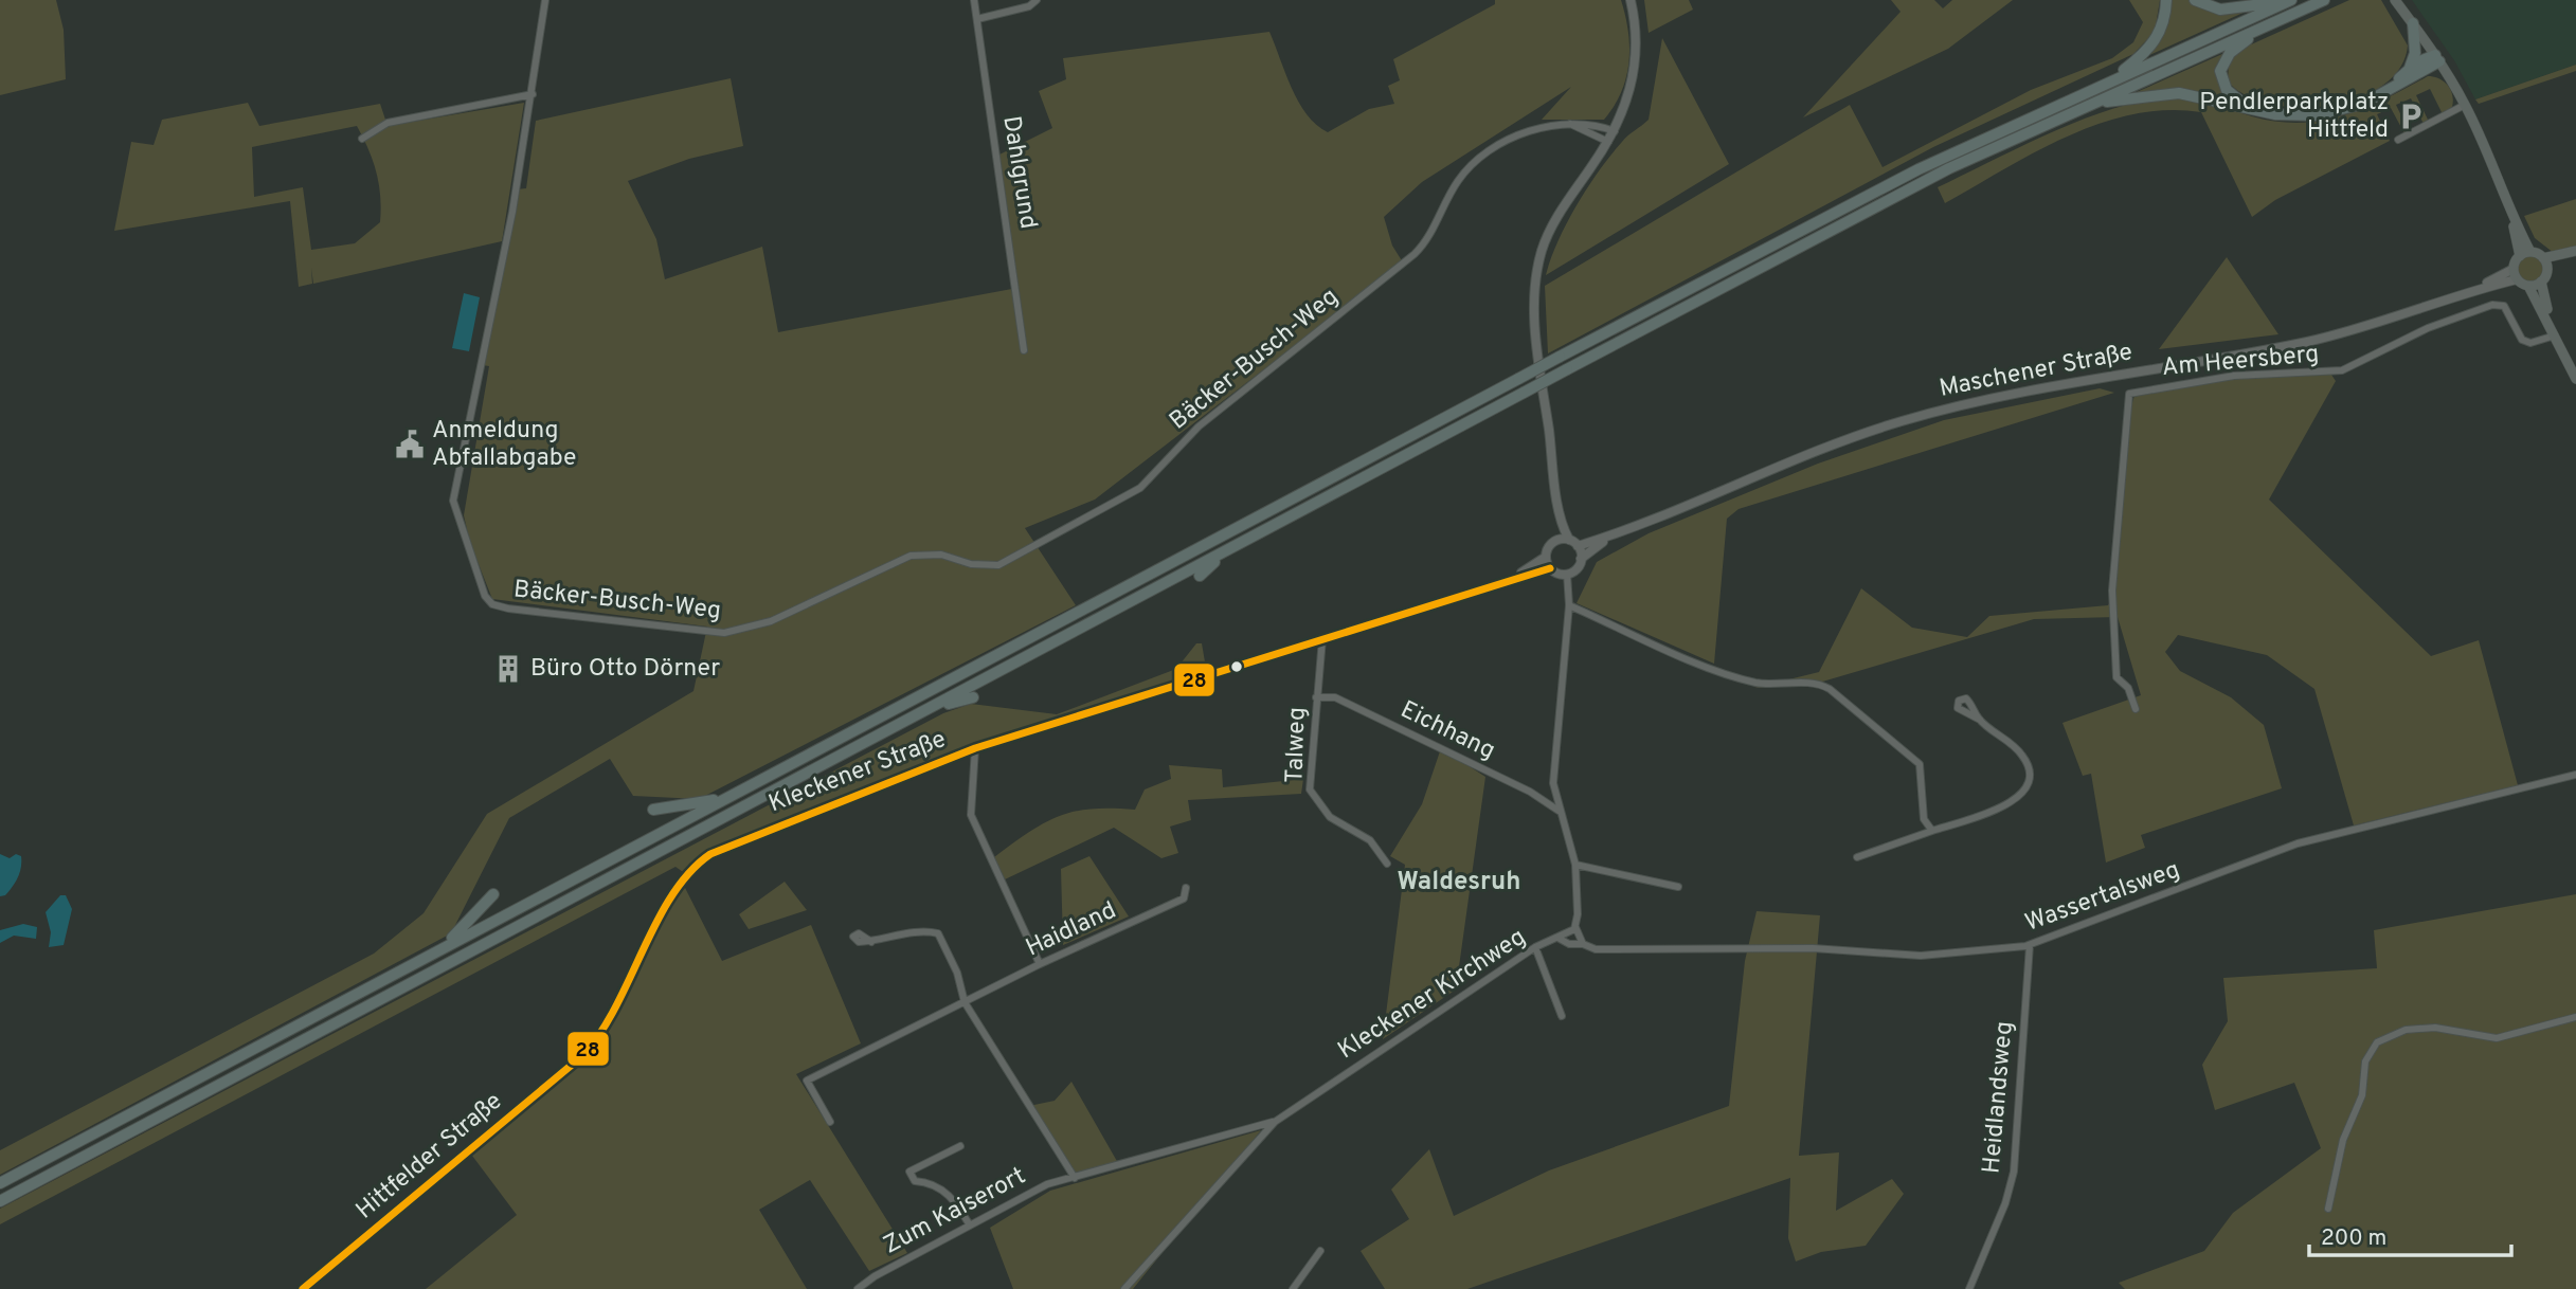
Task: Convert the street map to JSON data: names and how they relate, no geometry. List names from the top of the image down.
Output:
{
  "streets": {
    "street": [
      "Dahlgrund",
      "Bäcker-Busch-Weg",
      "Am Heersberg",
      "Maschener Straße",
      "Eichhang",
      "Talweg",
      "Kleckener Straße",
      "Wassertalsweg",
      "Haidland",
      "Kleckener Kirchweg",
      "Heidlandsweg",
      "Hittfelder Straße",
      "Zum Kaiserort"
    ]
  },
  "crossings": [
    ["Maschener Straße", "Kleckener Straße"],
    ["Eichhang", "Talweg"],
    ["Talweg", "Kleckener Straße"],
    ["Kleckener Straße", "Hittfelder Straße"],
    ["Wassertalsweg", "Kleckener Kirchweg"],
    ["Wassertalsweg", "Heidlandsweg"],
    ["Kleckener Kirchweg", "Zum Kaiserort"]
  ],
  "districts": ["Waldesruh"],
  "places": {
    "parking": ["Pendlerparkplatz Hittfeld"],
    "public building": ["Anmeldung Abfallabgabe"],
    "building": ["Büro Otto Dörner"]
  },
  "lines": ["transit line 28"],
  "scale_bar": "200 m"
}
